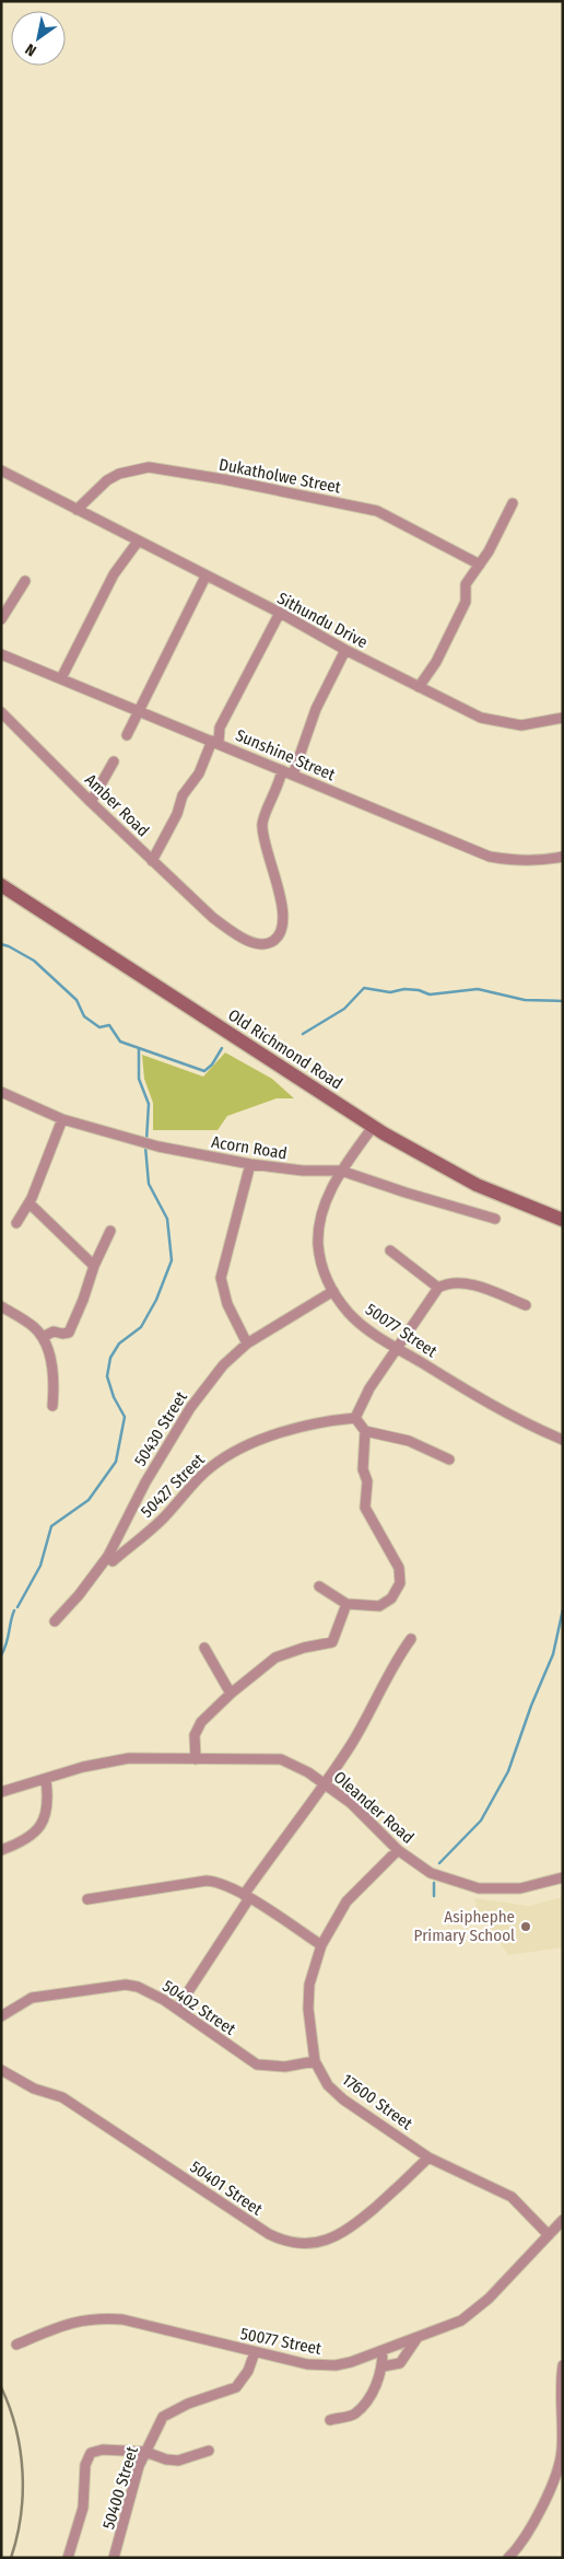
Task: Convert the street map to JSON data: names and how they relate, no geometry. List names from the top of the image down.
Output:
{
  "streets": {
    "street": [
      "Dukatholwe Street",
      "Sithundu Drive",
      "Sunshine Street",
      "Amber Road",
      "Old Richmond Road",
      "Acorn Road",
      "50077 Street",
      "50430 Street",
      "50427 Street",
      "Oleander Road",
      "50402 Street",
      "17600 Street",
      "50401 Street",
      "50400 Street"
    ]
  },
  "crossings": [
    ["Dukatholwe Street", "Sithundu Drive"],
    ["Sunshine Street", "Amber Road"],
    ["Old Richmond Road", "50077 Street"],
    ["Acorn Road", "50077 Street"],
    ["50077 Street", "50430 Street"],
    ["50077 Street", "17600 Street"],
    ["50077 Street", "50400 Street"],
    ["50430 Street", "50427 Street"],
    ["Oleander Road", "17600 Street"],
    ["50402 Street", "17600 Street"],
    ["17600 Street", "50401 Street"]
  ],
  "places": ["Asiphephe Primary School"],
  "north": "bottom left"
}
